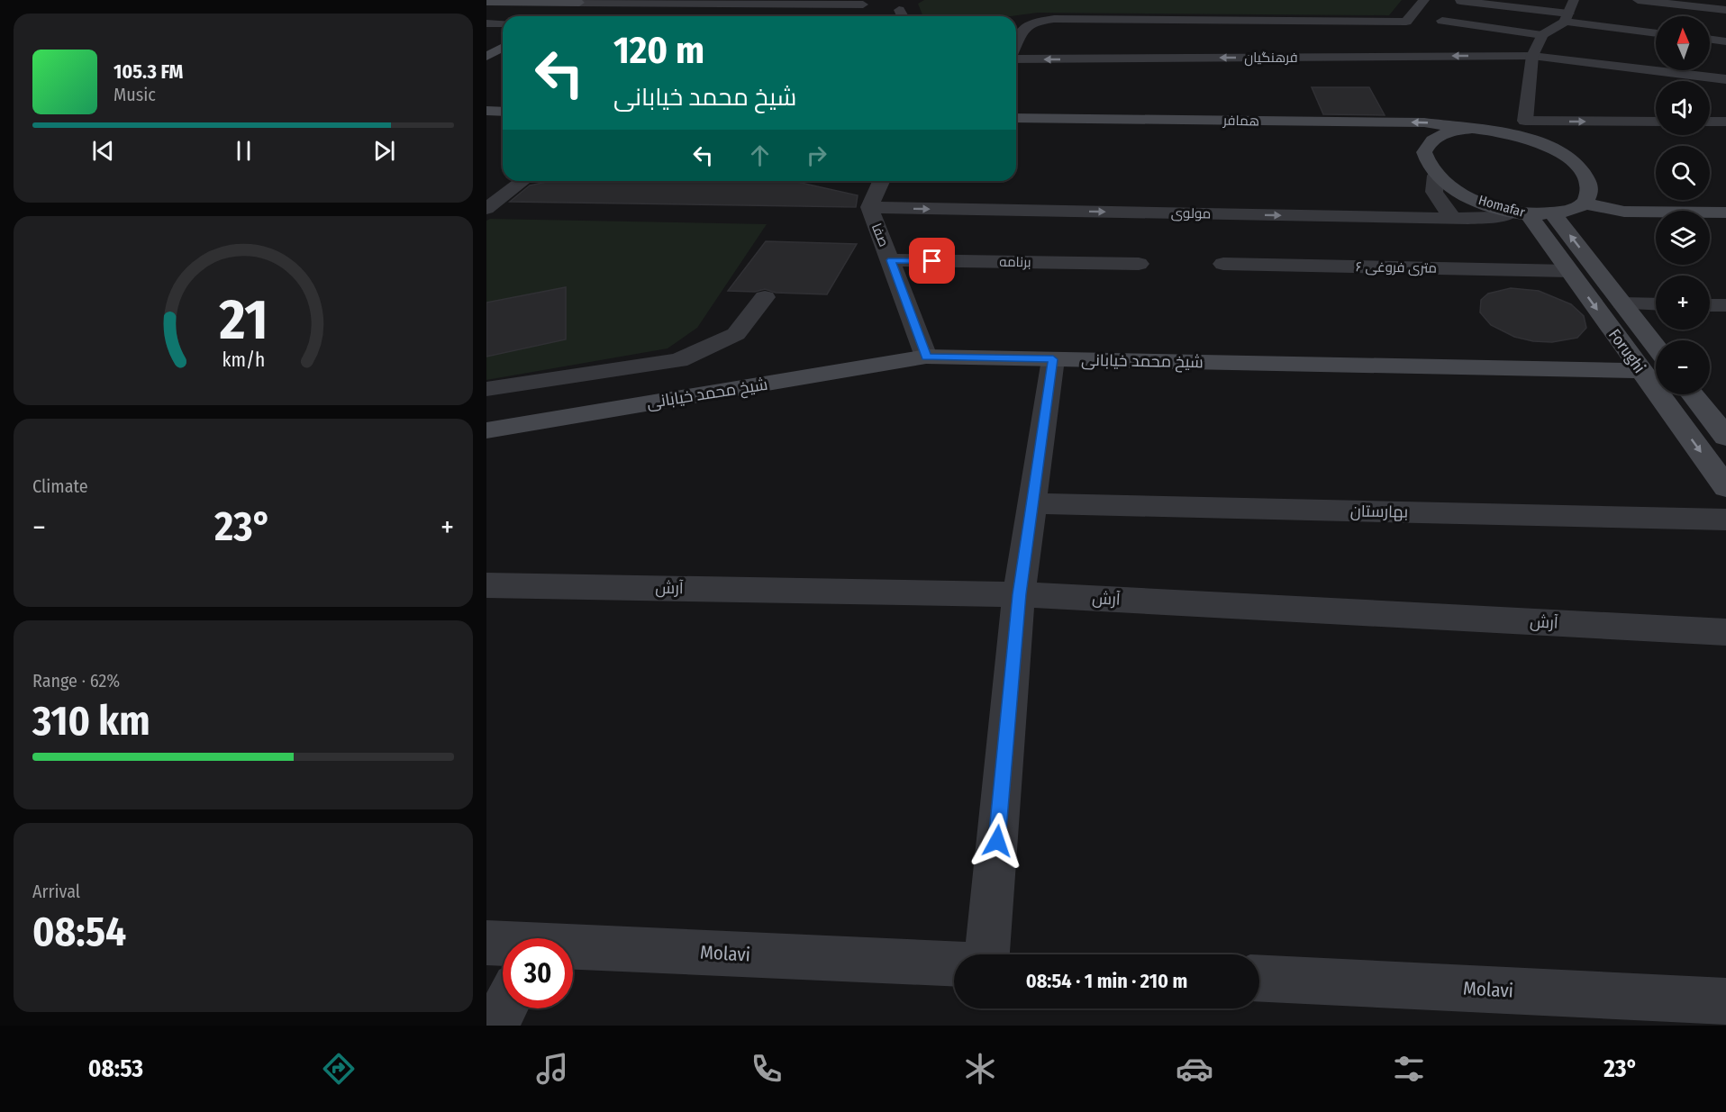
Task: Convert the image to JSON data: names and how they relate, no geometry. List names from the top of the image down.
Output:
{
  "streets": {
    "main road": [
      "همافر",
      "Homafar",
      "Forughi",
      "شیخ محمد خیابانی"
    ],
    "street": [
      "فرهنگیان",
      "مولوی",
      "صفا",
      "برنامه",
      "۶ متری فروغی",
      "بهارستان",
      "آرش",
      "Molavi"
    ]
  },
  "crossings": [
    ["همافر", "Homafar"],
    ["Homafar", "مولوی"],
    ["Homafar", "Forughi"],
    ["مولوی", "صفا"],
    ["مولوی", "Forughi"],
    ["صفا", "برنامه"],
    ["صفا", "شیخ محمد خیابانی"],
    ["۶ متری فروغی", "Forughi"],
    ["Forughi", "شیخ محمد خیابانی"]
  ],
  "north": "top",
  "page": {
    "map_buttons": ["+", "−"],
    "turn": ["120 m", "شیخ محمد خیابانی"],
    "song": ["105.3 FM", "Music"],
    "tile": [
      "Climate",
      ["Range · 62%", "310 km"],
      ["Arrival", "08:54"]
    ],
    "heat": ["−", "23°", "+"],
    "limit": "30",
    "trip": "08:54 · 1 min · 210 m",
    "tabs": ["08:53", "23°"],
    "gauge": ["21", "km/h"]
  }
}
